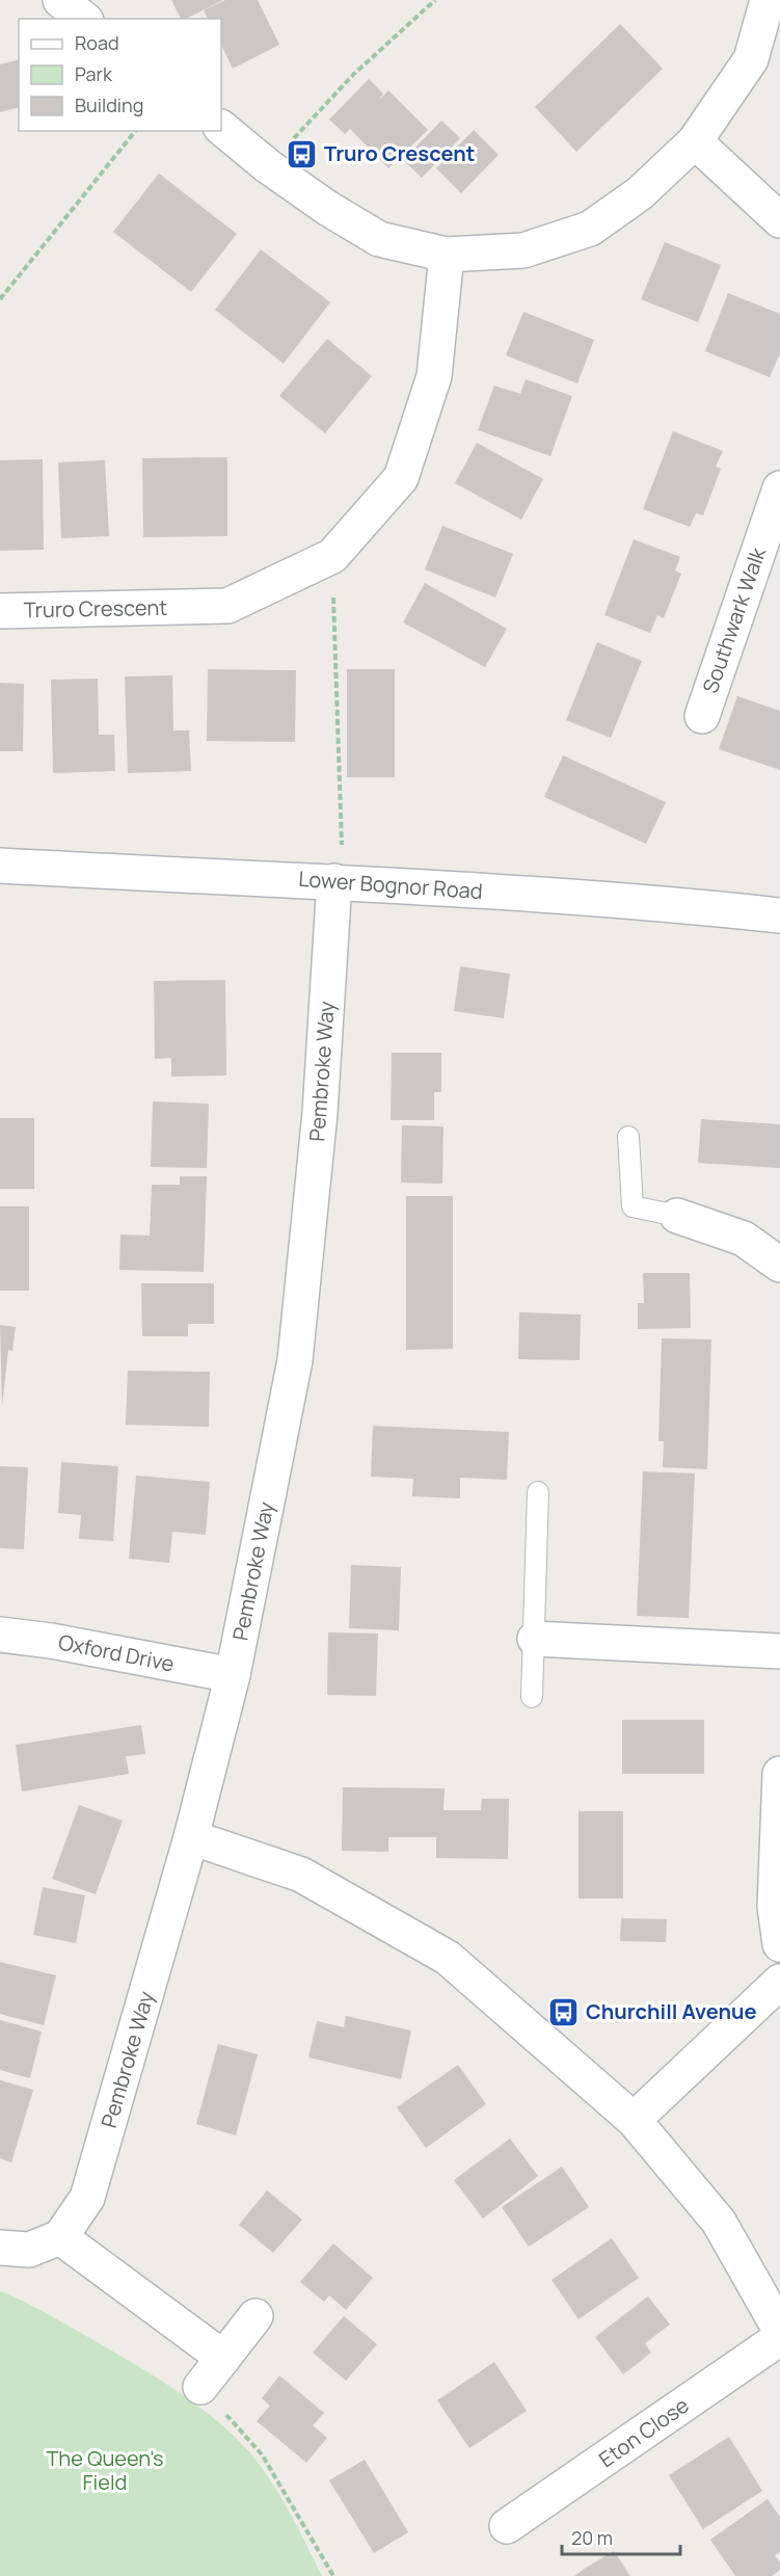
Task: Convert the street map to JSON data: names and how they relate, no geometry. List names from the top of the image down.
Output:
{
  "streets": {
    "street": [
      "Truro Crescent",
      "Southwark Walk",
      "Lower Bognor Road",
      "Pembroke Way",
      "Oxford Drive",
      "Eton Close"
    ]
  },
  "crossings": [
    ["Lower Bognor Road", "Pembroke Way"],
    ["Pembroke Way", "Oxford Drive"]
  ],
  "parks": ["The Queen's Field"],
  "places": {
    "bus stop": ["Truro Crescent", "Churchill Avenue"]
  },
  "legend": ["Road", "Park", "Building"],
  "scale_bar": "20 m"
}
